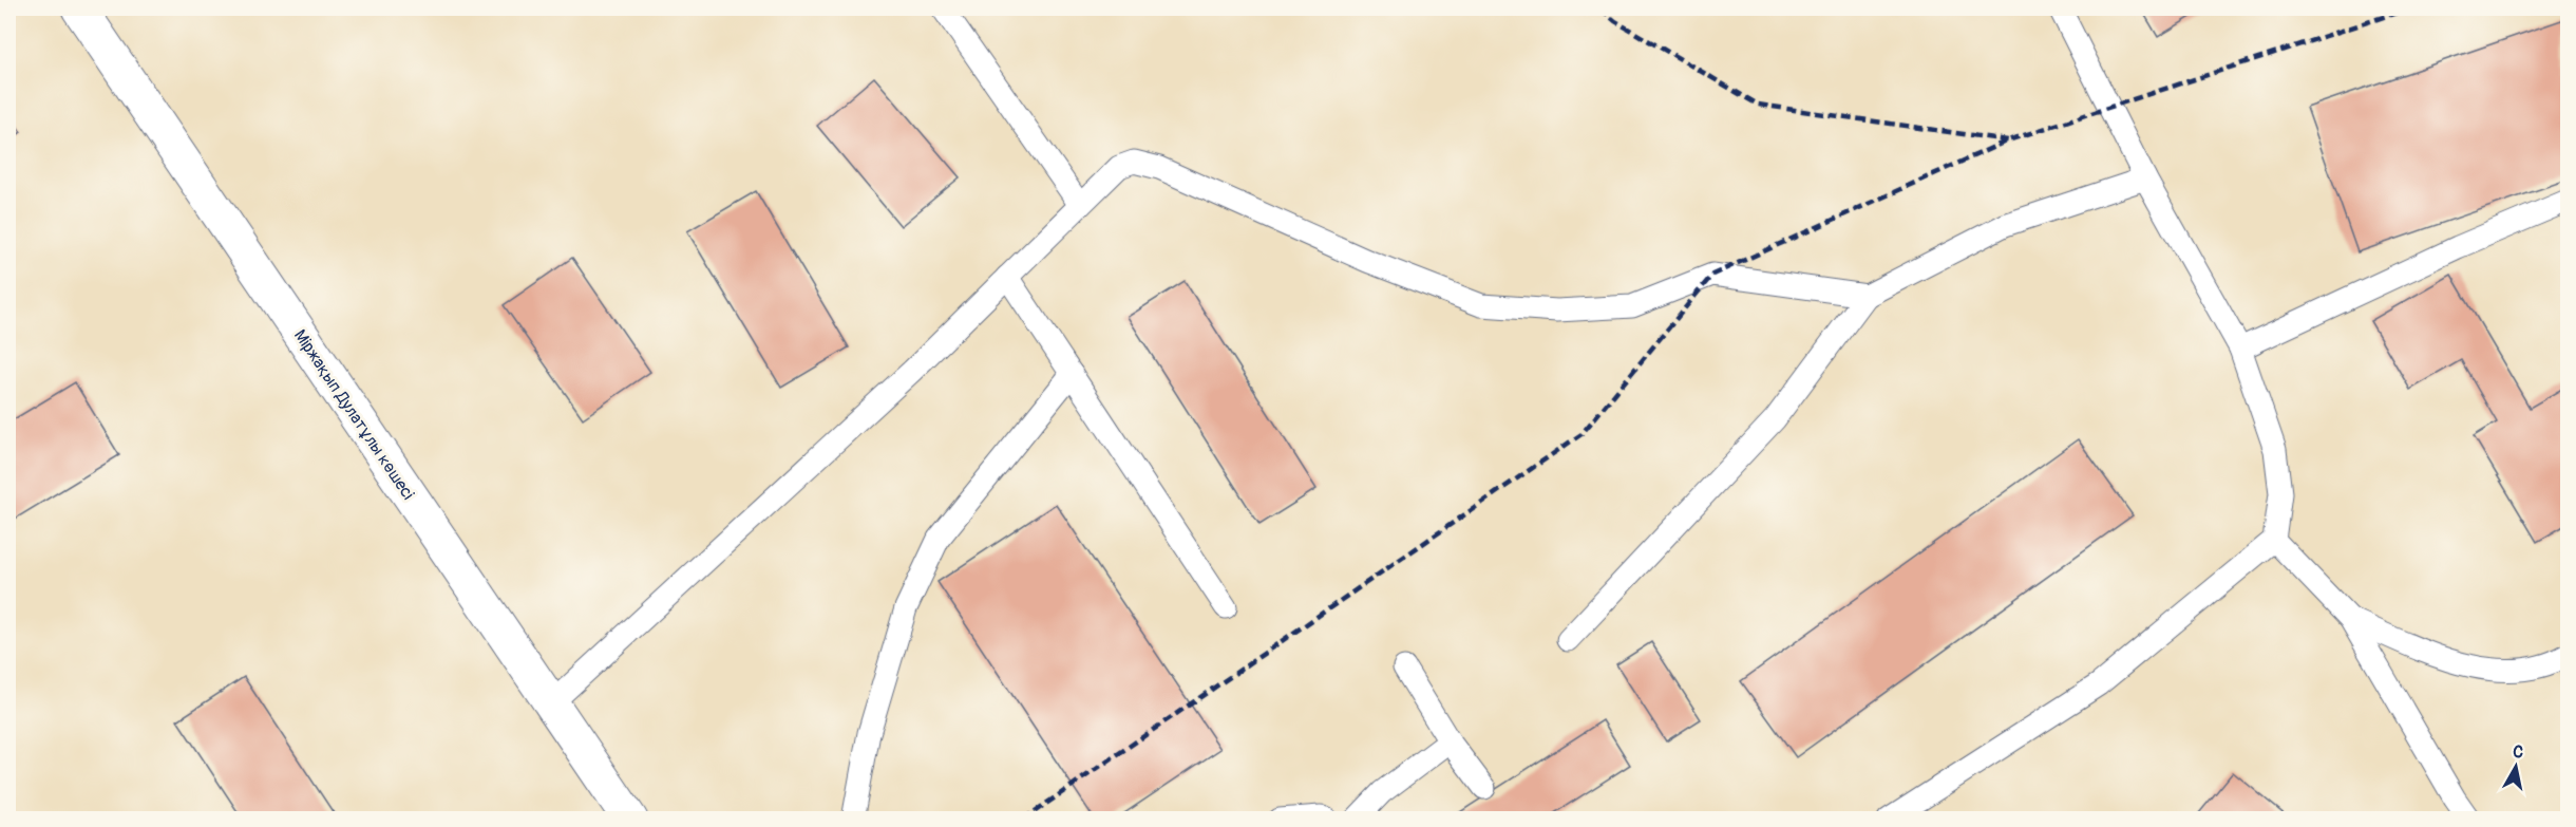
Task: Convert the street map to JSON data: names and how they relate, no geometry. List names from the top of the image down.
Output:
{
  "streets": {
    "street": ["Міржақып Дулатұлы көшесі"]
  },
  "north": "top"
}
